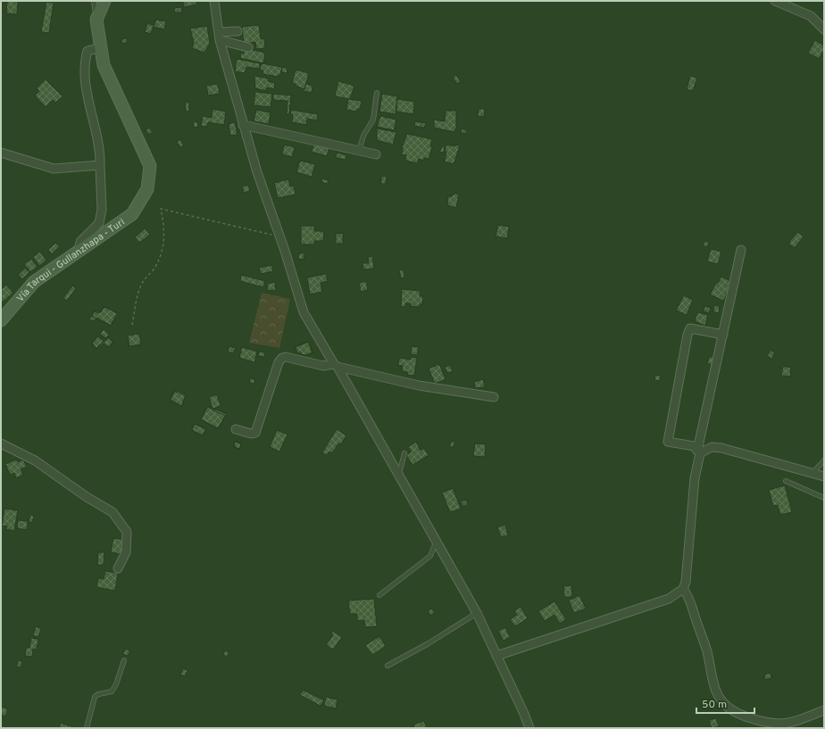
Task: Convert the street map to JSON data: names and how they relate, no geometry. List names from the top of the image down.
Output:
{
  "streets": {
    "main road": ["Vía Tarqui - Gullanzhapa - Turi"]
  },
  "scale_bar": "50 m"
}
